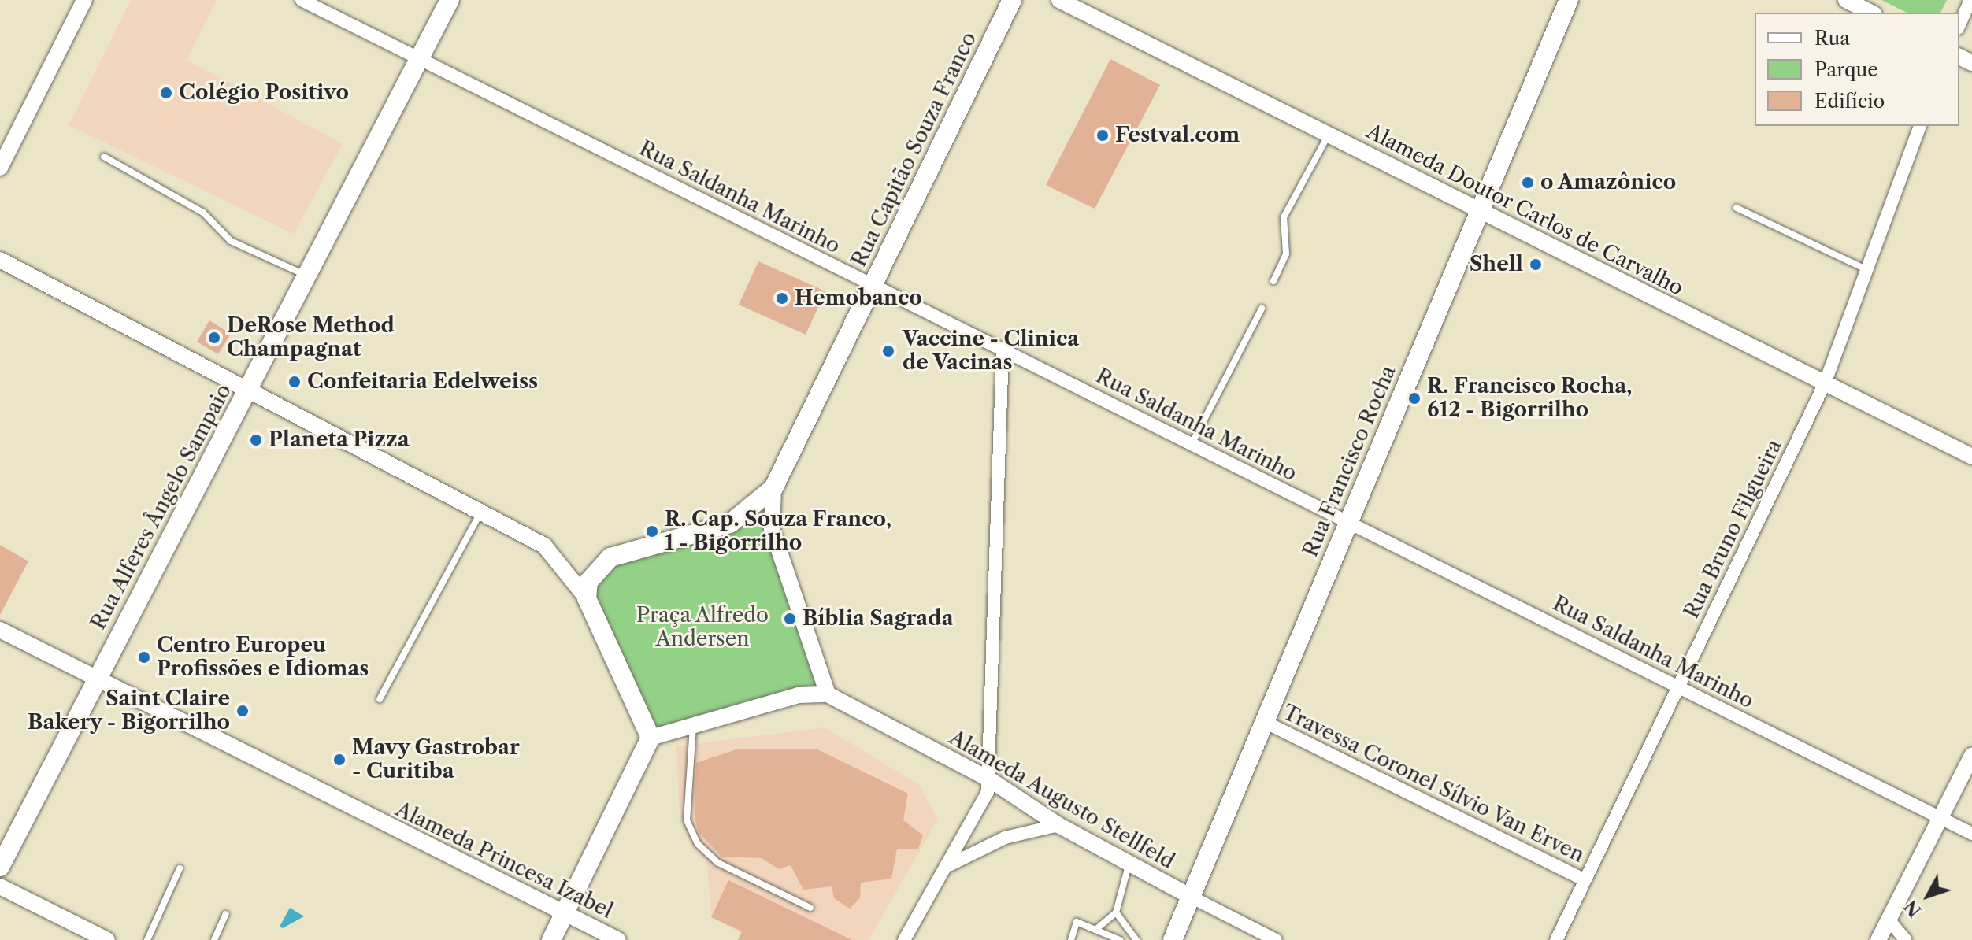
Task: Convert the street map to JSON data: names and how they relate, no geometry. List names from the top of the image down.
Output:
{
  "streets": {
    "main road": ["Rua Capitão Souza Franco", "Rua Francisco Rocha", "Rua Alferes Ângelo Sampaio"],
    "street": [
      "Rua Saldanha Marinho",
      "Alameda Doutor Carlos de Carvalho",
      "Rua Bruno Filgueira",
      "Travessa Coronel Sílvio Van Erven",
      "Alameda Augusto Stellfeld",
      "Alameda Princesa Izabel"
    ]
  },
  "crossings": [
    ["Rua Capitão Souza Franco", "Rua Saldanha Marinho"],
    ["Rua Saldanha Marinho", "Rua Francisco Rocha"],
    ["Rua Saldanha Marinho", "Rua Alferes Ângelo Sampaio"],
    ["Rua Saldanha Marinho", "Rua Bruno Filgueira"],
    ["Alameda Doutor Carlos de Carvalho", "Rua Francisco Rocha"],
    ["Alameda Doutor Carlos de Carvalho", "Rua Bruno Filgueira"],
    ["Rua Francisco Rocha", "Travessa Coronel Sílvio Van Erven"],
    ["Rua Francisco Rocha", "Alameda Augusto Stellfeld"],
    ["Rua Alferes Ângelo Sampaio", "Alameda Princesa Izabel"],
    ["Rua Bruno Filgueira", "Travessa Coronel Sílvio Van Erven"]
  ],
  "parks": ["Praça Alfredo Andersen"],
  "places": [
    "Colégio Positivo",
    "Festval.com",
    "o Amazônico",
    "Shell",
    "Hemobanco",
    "DeRose Method Champagnat",
    "Vaccine - Clinica de Vacinas",
    "Confeitaria Edelweiss",
    "R. Francisco Rocha, 612 - Bigorrilho",
    "Planeta Pizza",
    "R. Cap. Souza Franco, 1 - Bigorrilho",
    "Bíblia Sagrada",
    "Centro Europeu Profissões e Idiomas",
    "Saint Claire Bakery - Bigorrilho",
    "Mavy Gastrobar - Curitiba"
  ],
  "legend": ["Rua", "Parque", "Edifício"],
  "north": "bottom left"
}
